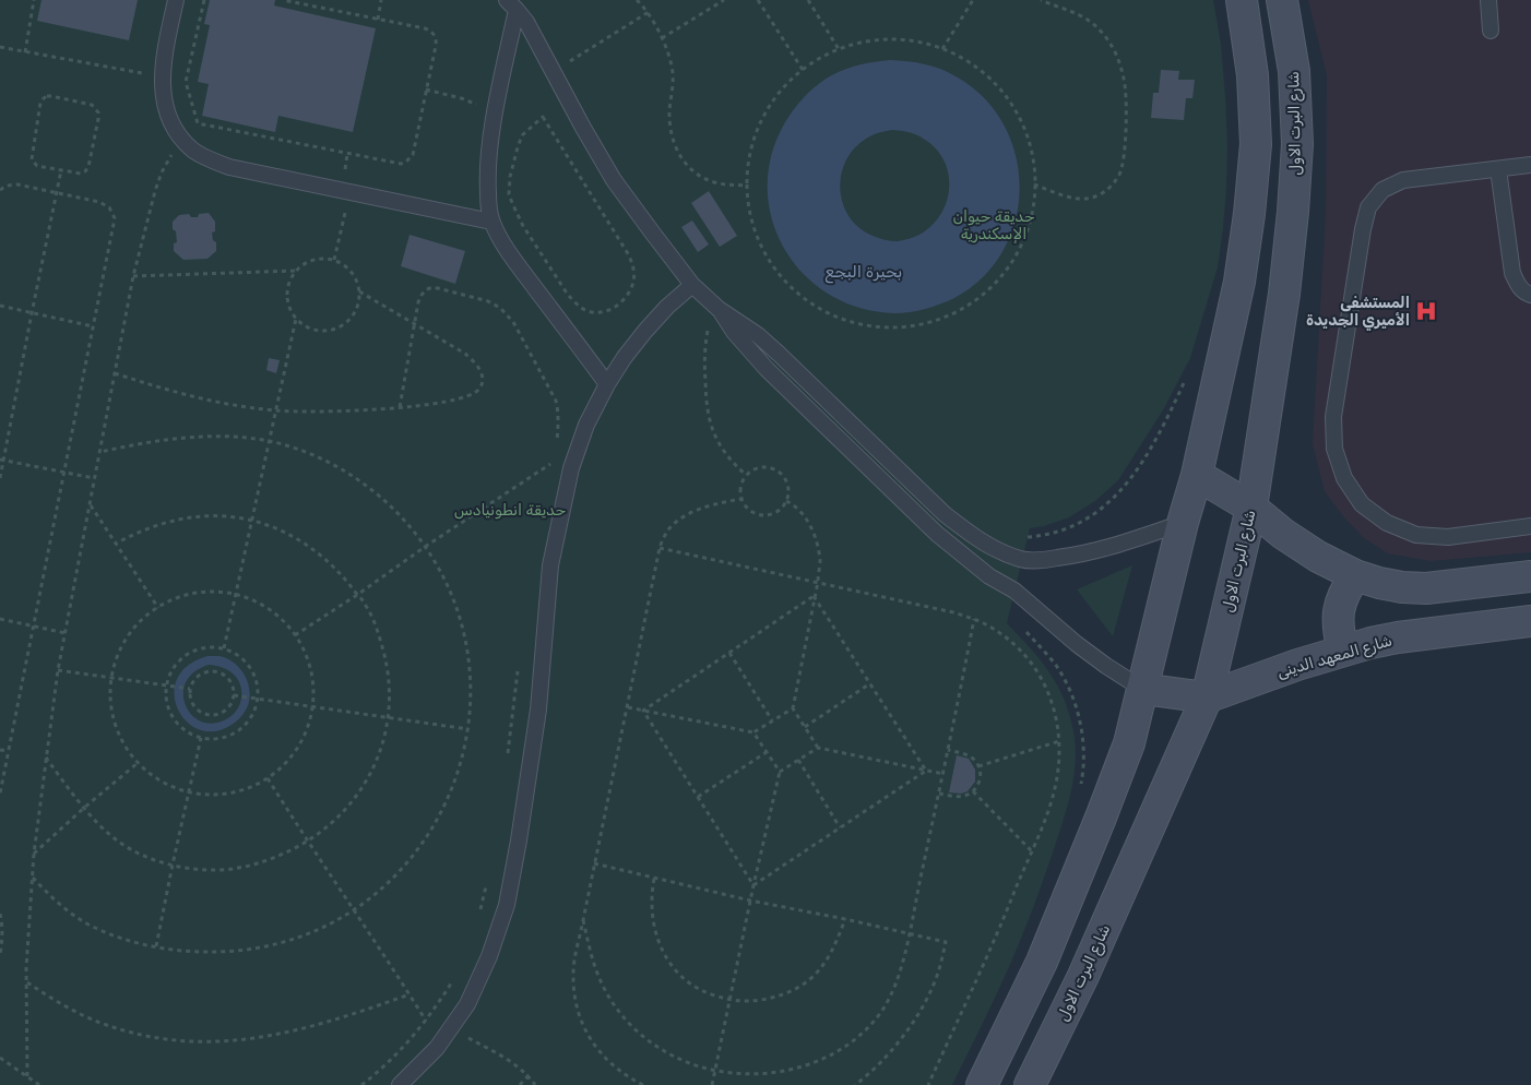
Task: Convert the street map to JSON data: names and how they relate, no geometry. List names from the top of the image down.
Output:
{
  "streets": {
    "main road": ["شارع البرت الاول", "شارع المعهد الدينى"]
  },
  "crossings": [
    ["شارع البرت الاول", "شارع المعهد الدينى"]
  ],
  "water": ["بحيرة البجع"],
  "parks": ["حديقة حيوان الإسكندرية", "حديقة انطونيادس"],
  "places": {
    "hospital": ["المستشفى الأميري الجديدة"]
  }
}
